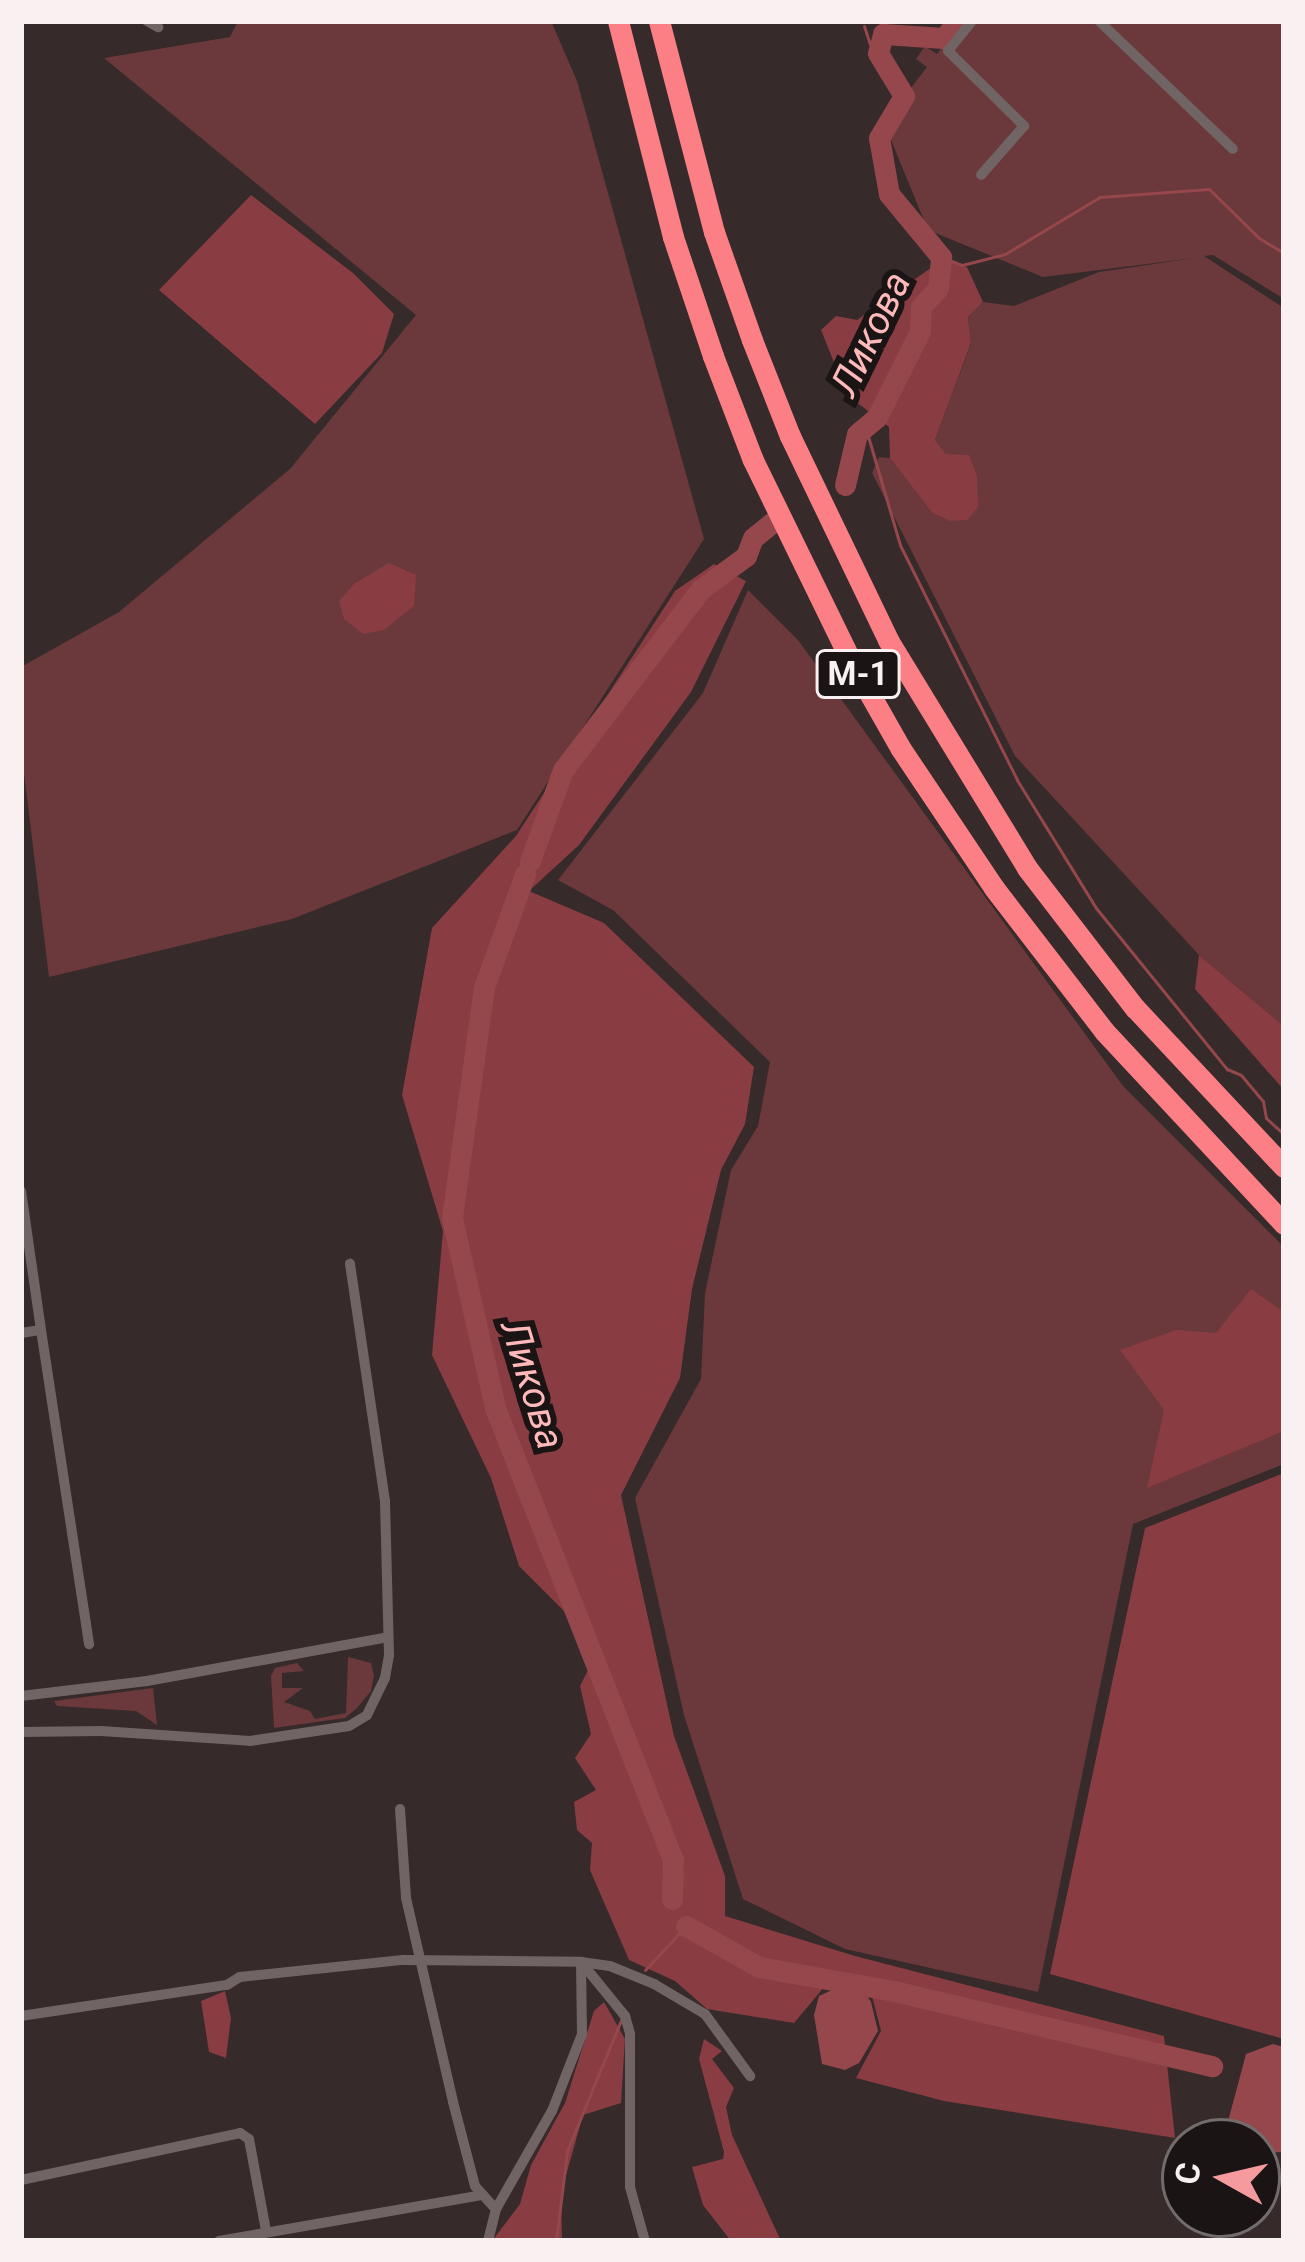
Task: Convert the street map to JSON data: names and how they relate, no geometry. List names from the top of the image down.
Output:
{
  "streets": {
    "highway": ["М-1"]
  },
  "water": ["Ликова"],
  "north": "left"
}
